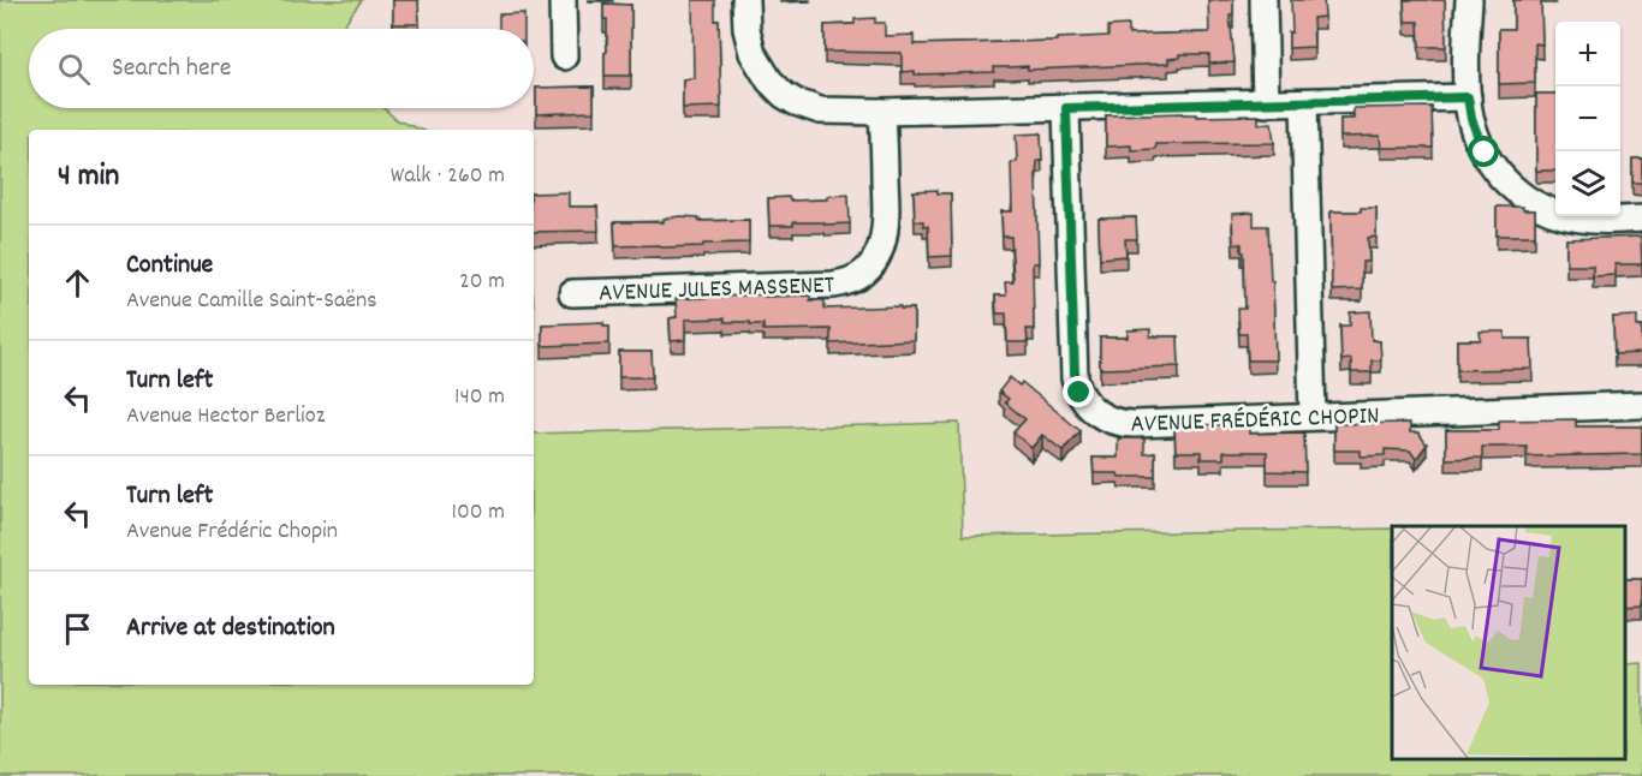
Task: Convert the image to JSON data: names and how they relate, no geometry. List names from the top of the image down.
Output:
{
  "streets": {
    "street": ["AVENUE JULES MASSENET", "AVENUE FRÉDÉRIC CHOPIN"]
  },
  "page": {
    "map_buttons": ["+", "−"],
    "search": "Search here",
    "heading": ["4 min", "Walk · 260 m"],
    "list": [
      ["Continue", "Avenue Camille Saint-Saëns", "20 m"],
      ["Turn left", "Avenue Hector Berlioz", "140 m"],
      ["Turn left", "Avenue Frédéric Chopin", "100 m"],
      "Arrive at destination"
    ]
  }
}
